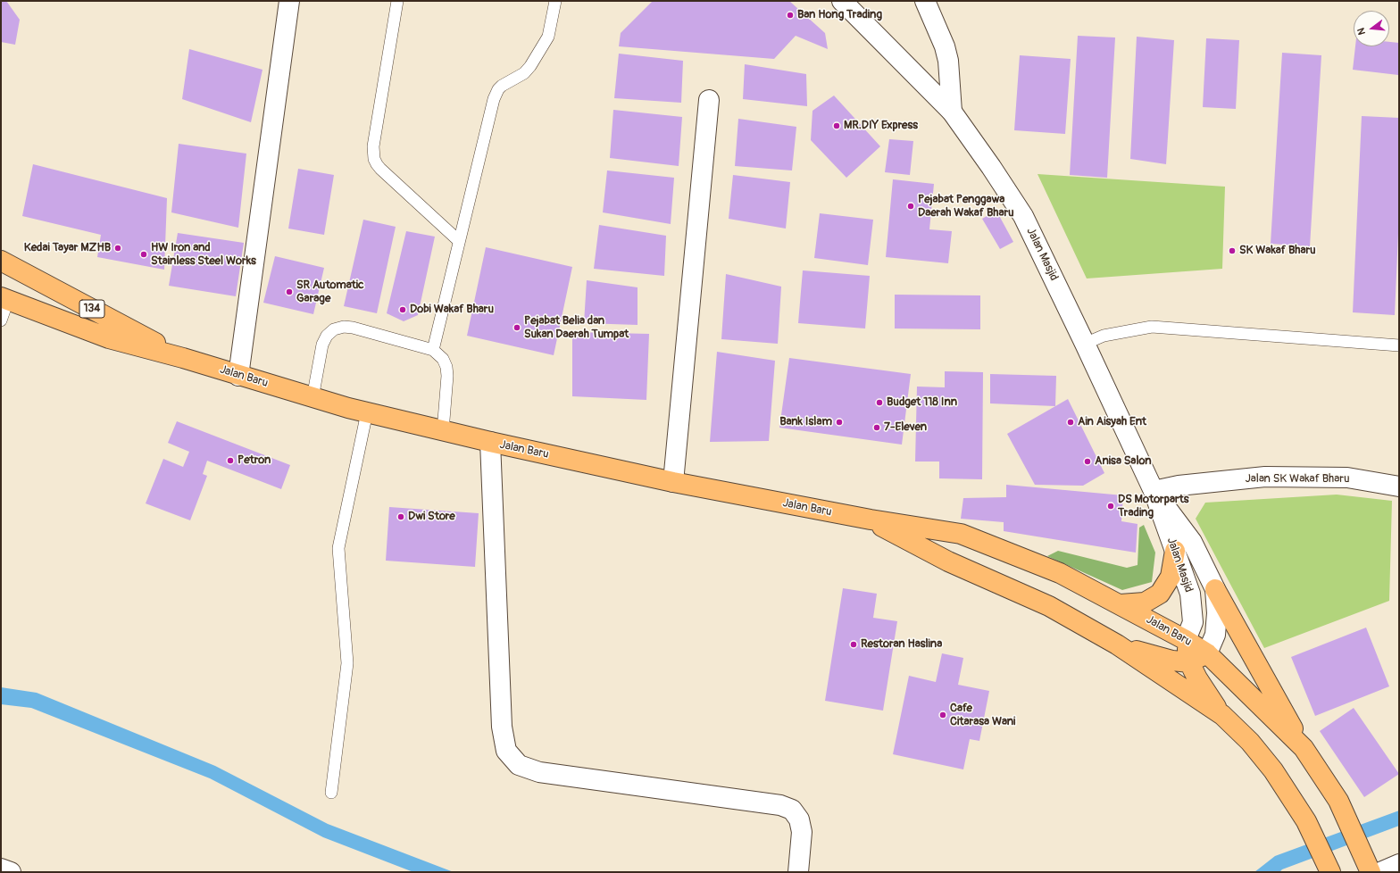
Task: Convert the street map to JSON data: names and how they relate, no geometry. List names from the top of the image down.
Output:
{
  "streets": {
    "main road": ["134", "Jalan Baru"],
    "street": ["Jalan Masjid", "Jalan SK Wakaf Bharu"]
  },
  "crossings": [
    ["Jalan Masjid", "Jalan Baru"],
    ["Jalan Masjid", "Jalan SK Wakaf Bharu"],
    ["134", "Jalan Baru"]
  ],
  "places": [
    "Ban Hong Trading",
    "MR.DIY Express",
    "Pejabat Penggawa Daerah Wakaf Bharu",
    "Kedai Tayar MZHB",
    "SK Wakaf Bharu",
    "HW Iron and Stainless Steel Works",
    "SR Automatic Garage",
    "Dobi Wakaf Bharu",
    "Pejabat Belia dan Sukan Daerah Tumpat",
    "Budget 118 Inn",
    "Bank Islam",
    "Ain Aisyah Ent",
    "7-Eleven",
    "Petron",
    "Anisa Salon",
    "DS Motorparts Trading",
    "Dwi Store",
    "Restoran Haslina",
    "Cafe Citarasa Wani"
  ],
  "north": "left"
}
